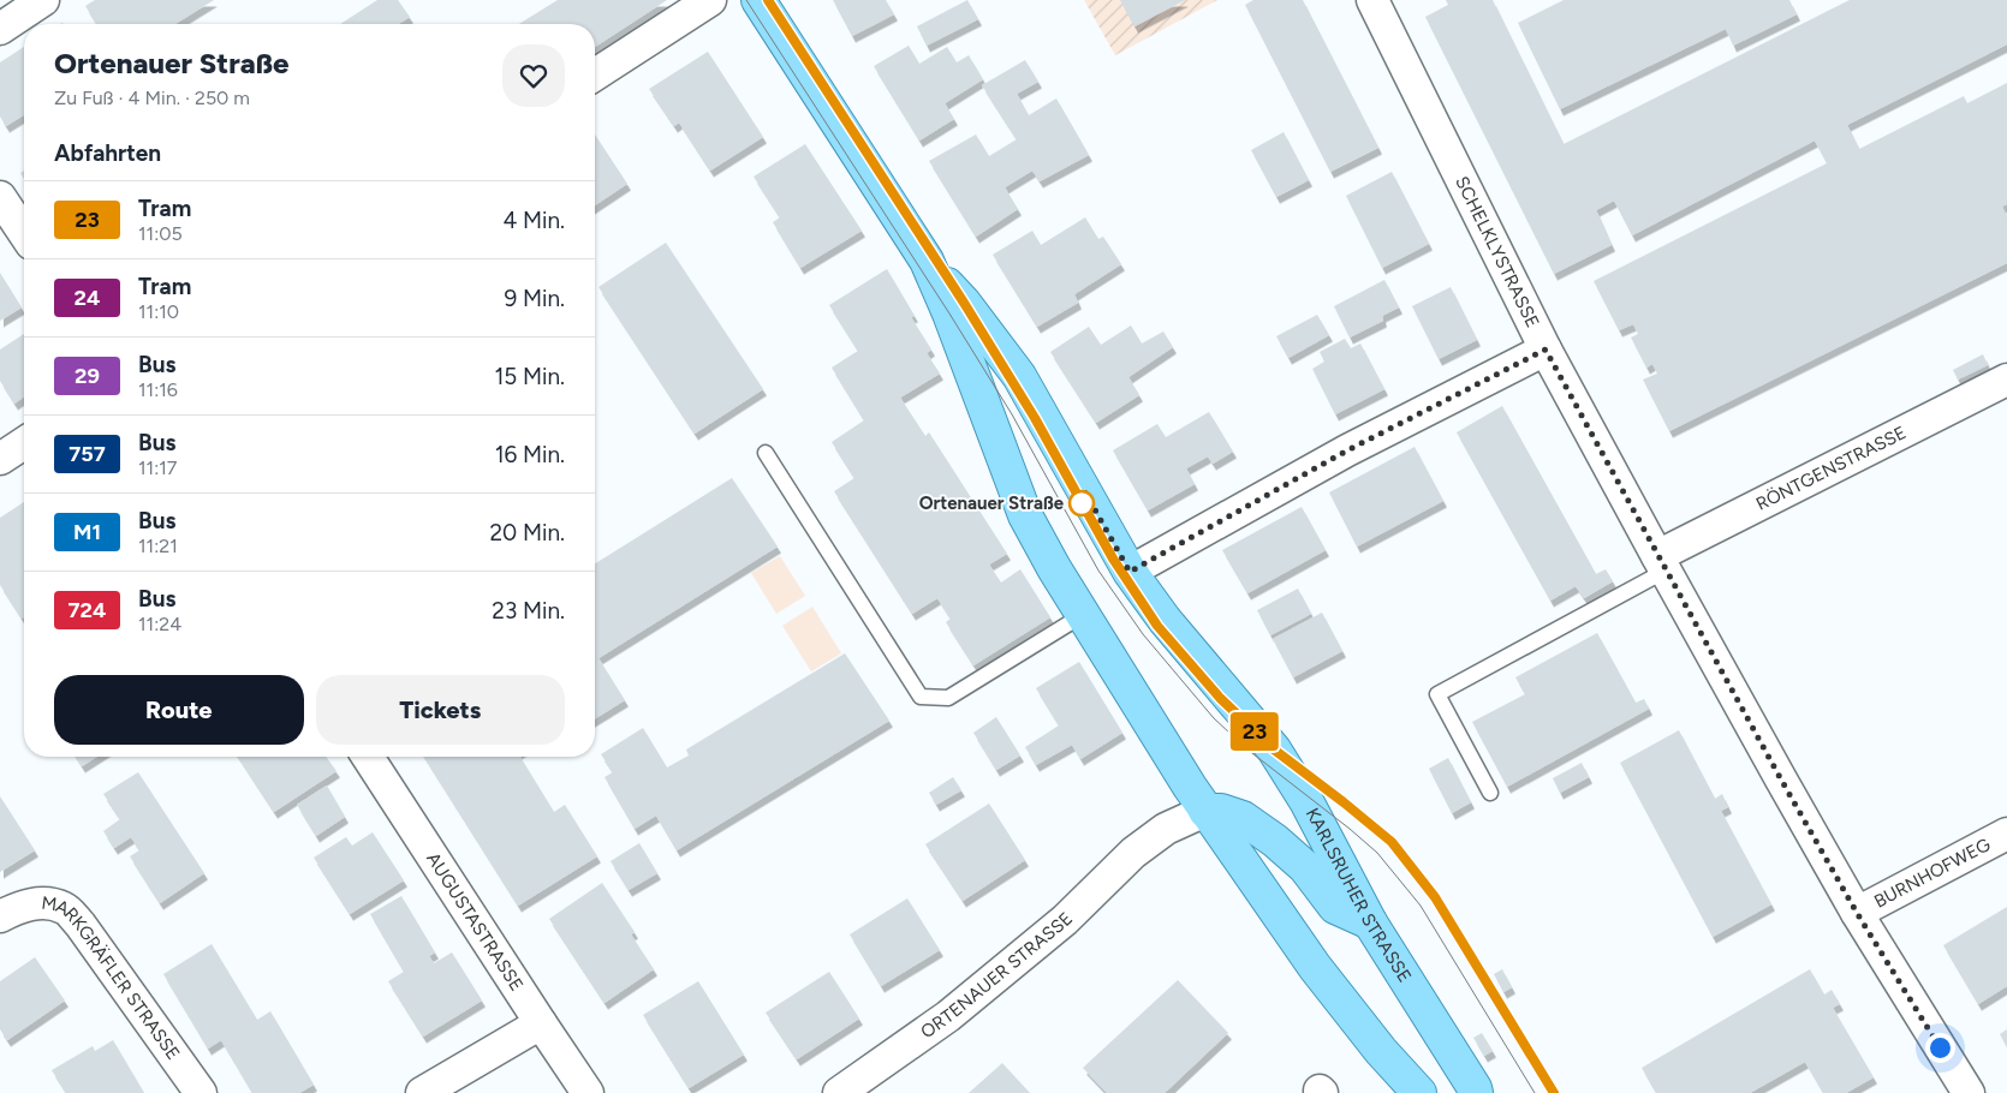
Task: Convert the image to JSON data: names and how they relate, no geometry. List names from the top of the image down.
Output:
{
  "streets": {
    "main road": ["KARLSRUHER STRASSE"],
    "street": [
      "SCHELKLYSTRASSE",
      "RÖNTGENSTRASSE",
      "BURNHOFWEG",
      "AUGUSTASTRASSE",
      "ORTENAUER STRASSE",
      "MARKGRÄFLER STRASSE"
    ]
  },
  "crossings": [
    ["SCHELKLYSTRASSE", "RÖNTGENSTRASSE"],
    ["SCHELKLYSTRASSE", "BURNHOFWEG"],
    ["KARLSRUHER STRASSE", "ORTENAUER STRASSE"]
  ],
  "places": ["Ortenauer Straße"],
  "lines": ["tram line 23"],
  "page": {
    "on_map": "23",
    "heading": [
      ["Ortenauer Straße", "Zu Fuß · 4 Min. · 250 m"],
      "Abfahrten"
    ],
    "list": [
      {
        "mark": "23",
        "name": "Tram",
        "note": "11:05",
        "value": "4 Min."
      },
      {
        "mark": "24",
        "name": "Tram",
        "note": "11:10",
        "value": "9 Min."
      },
      {
        "mark": "29",
        "name": "Bus",
        "note": "11:16",
        "value": "15 Min."
      },
      {
        "mark": "757",
        "name": "Bus",
        "note": "11:17",
        "value": "16 Min."
      },
      {
        "mark": "M1",
        "name": "Bus",
        "note": "11:21",
        "value": "20 Min."
      },
      {
        "mark": "724",
        "name": "Bus",
        "note": "11:24",
        "value": "23 Min."
      }
    ],
    "buttons": ["Route", "Tickets"]
  }
}
